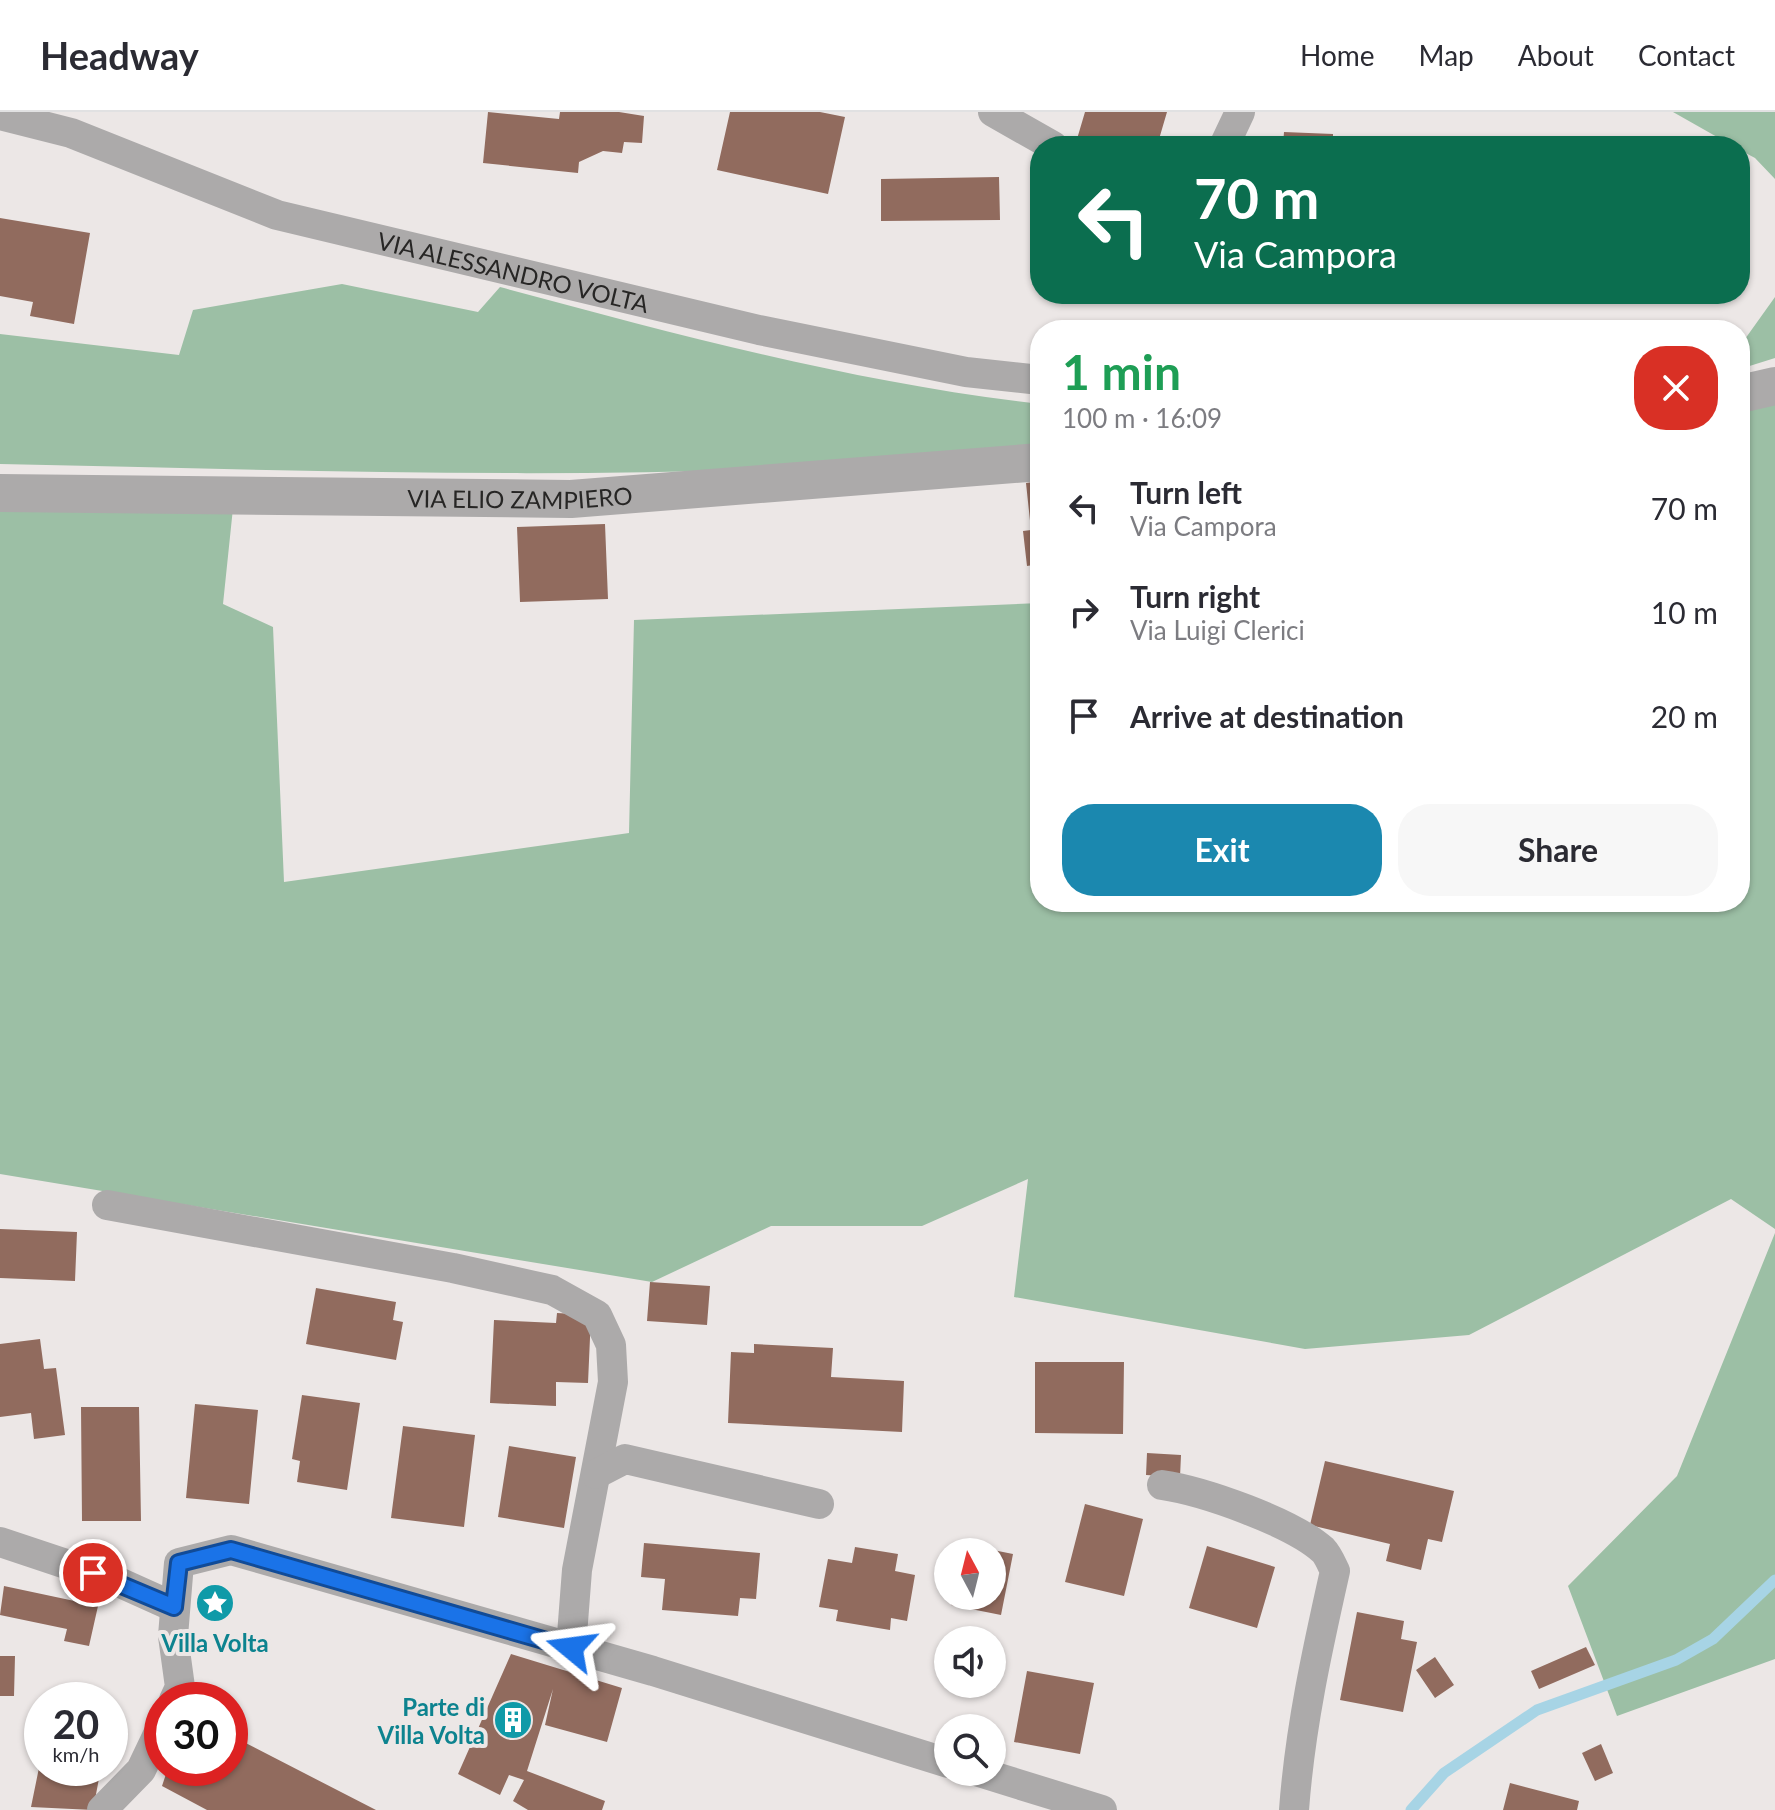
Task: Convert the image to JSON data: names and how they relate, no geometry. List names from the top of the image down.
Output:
{
  "streets": {
    "street": ["VIA ALESSANDRO VOLTA", "VIA ELIO ZAMPIERO"]
  },
  "places": {
    "place": ["Villa Volta"],
    "building": ["Parte di Villa Volta"]
  },
  "north": "top",
  "page": {
    "header": "Headway",
    "nav": [
      "Home",
      "Map",
      "About",
      "Contact"
    ],
    "turn": ["70 m", "Via Campora"],
    "heading": ["1 min", "100 m · 16:09"],
    "list": [
      {
        "name": "Turn left",
        "note": "Via Campora",
        "value": "70 m"
      },
      {
        "name": "Turn right",
        "note": "Via Luigi Clerici",
        "value": "10 m"
      },
      {
        "name": "Arrive at destination",
        "value": "20 m"
      }
    ],
    "buttons": ["Exit", "Share"],
    "speed": "20 km/h",
    "limit": "30"
  }
}
